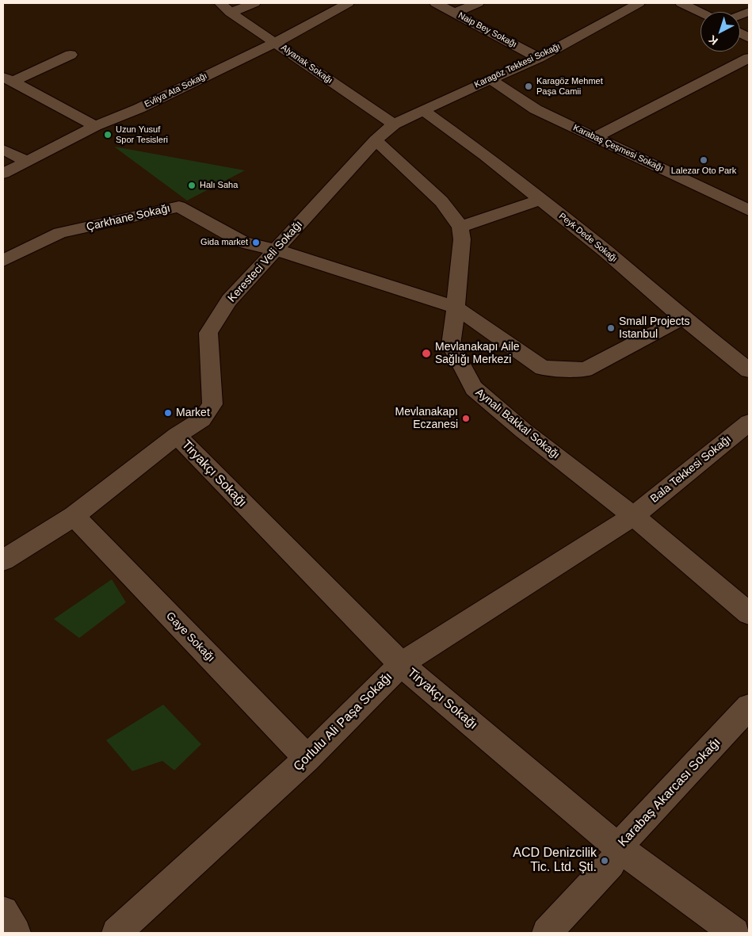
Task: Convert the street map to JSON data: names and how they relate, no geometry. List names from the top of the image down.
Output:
{
  "streets": {
    "street": [
      "Naip Bey Sokağı",
      "Alyanak Sokağı",
      "Karagöz Tekkesi Sokağı",
      "Evliya Ata Sokağı",
      "Karabaş Çeşmesi Sokağı",
      "Çarkhane Sokağı",
      "Peyk Dede Sokağı",
      "Keresteci Veli Sokağı",
      "Aynalı Bakkal Sokağı",
      "Bala Tekkesi Sokağı",
      "Tiryakçı Sokağı",
      "Gaye Sokağı",
      "Çorlulu Ali Paşa Sokağı",
      "Karabaş Akarcası Sokağı"
    ]
  },
  "crossings": [
    ["Naip Bey Sokağı", "Karagöz Tekkesi Sokağı"],
    ["Alyanak Sokağı", "Karagöz Tekkesi Sokağı"],
    ["Alyanak Sokağı", "Evliya Ata Sokağı"],
    ["Alyanak Sokağı", "Keresteci Veli Sokağı"],
    ["Karagöz Tekkesi Sokağı", "Karabaş Çeşmesi Sokağı"],
    ["Karagöz Tekkesi Sokağı", "Peyk Dede Sokağı"],
    ["Karagöz Tekkesi Sokağı", "Keresteci Veli Sokağı"],
    ["Çarkhane Sokağı", "Peyk Dede Sokağı"],
    ["Çarkhane Sokağı", "Keresteci Veli Sokağı"],
    ["Çarkhane Sokağı", "Aynalı Bakkal Sokağı"],
    ["Keresteci Veli Sokağı", "Tiryakçı Sokağı"],
    ["Keresteci Veli Sokağı", "Gaye Sokağı"],
    ["Aynalı Bakkal Sokağı", "Bala Tekkesi Sokağı"],
    ["Aynalı Bakkal Sokağı", "Çorlulu Ali Paşa Sokağı"],
    ["Bala Tekkesi Sokağı", "Çorlulu Ali Paşa Sokağı"],
    ["Tiryakçı Sokağı", "Çorlulu Ali Paşa Sokağı"],
    ["Tiryakçı Sokağı", "Karabaş Akarcası Sokağı"],
    ["Gaye Sokağı", "Çorlulu Ali Paşa Sokağı"]
  ],
  "places": [
    "Karagöz Mehmet Paşa Camii",
    "Uzun Yusuf Spor Tesisleri",
    "Lalezar Oto Park",
    "Halı Saha",
    "Gida market",
    "Small Projects Istanbul",
    "Mevlanakapı Aile Sağlığı Merkezi",
    "Market",
    "Mevlanakapı Eczanesi",
    "ACD Denizcilik Tic. Ltd. Şti."
  ],
  "north": "bottom left"
}
